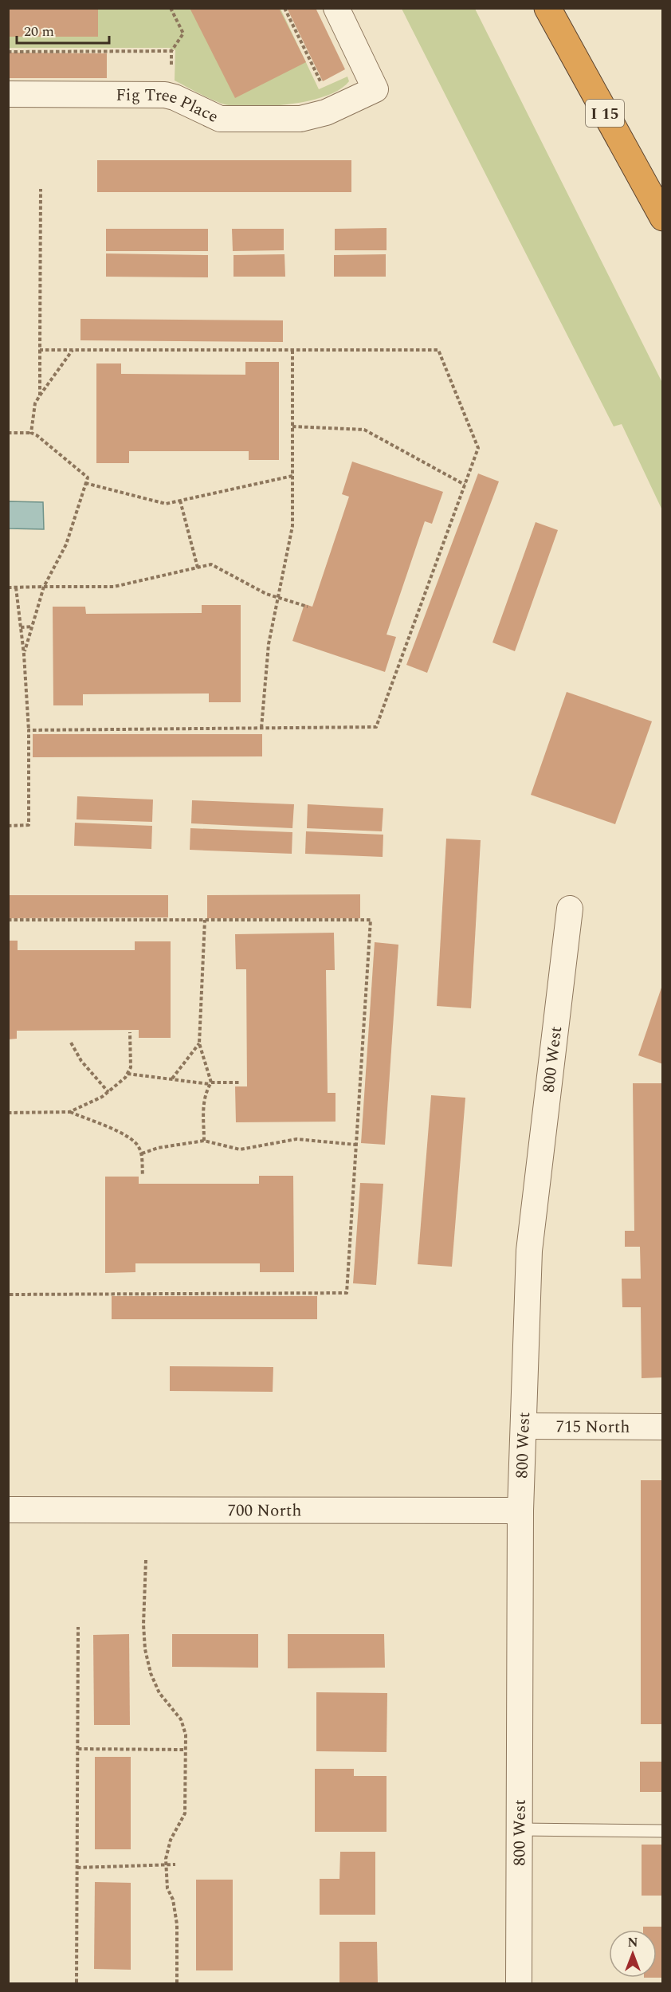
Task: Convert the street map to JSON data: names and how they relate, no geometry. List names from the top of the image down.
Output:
{
  "streets": {
    "highway": ["I 15"],
    "street": [
      "Fig Tree Place",
      "800 West",
      "715 North",
      "700 North"
    ]
  },
  "crossings": [
    ["800 West", "715 North"],
    ["800 West", "700 North"]
  ],
  "scale_bar": "20 m",
  "north": "top"
}
